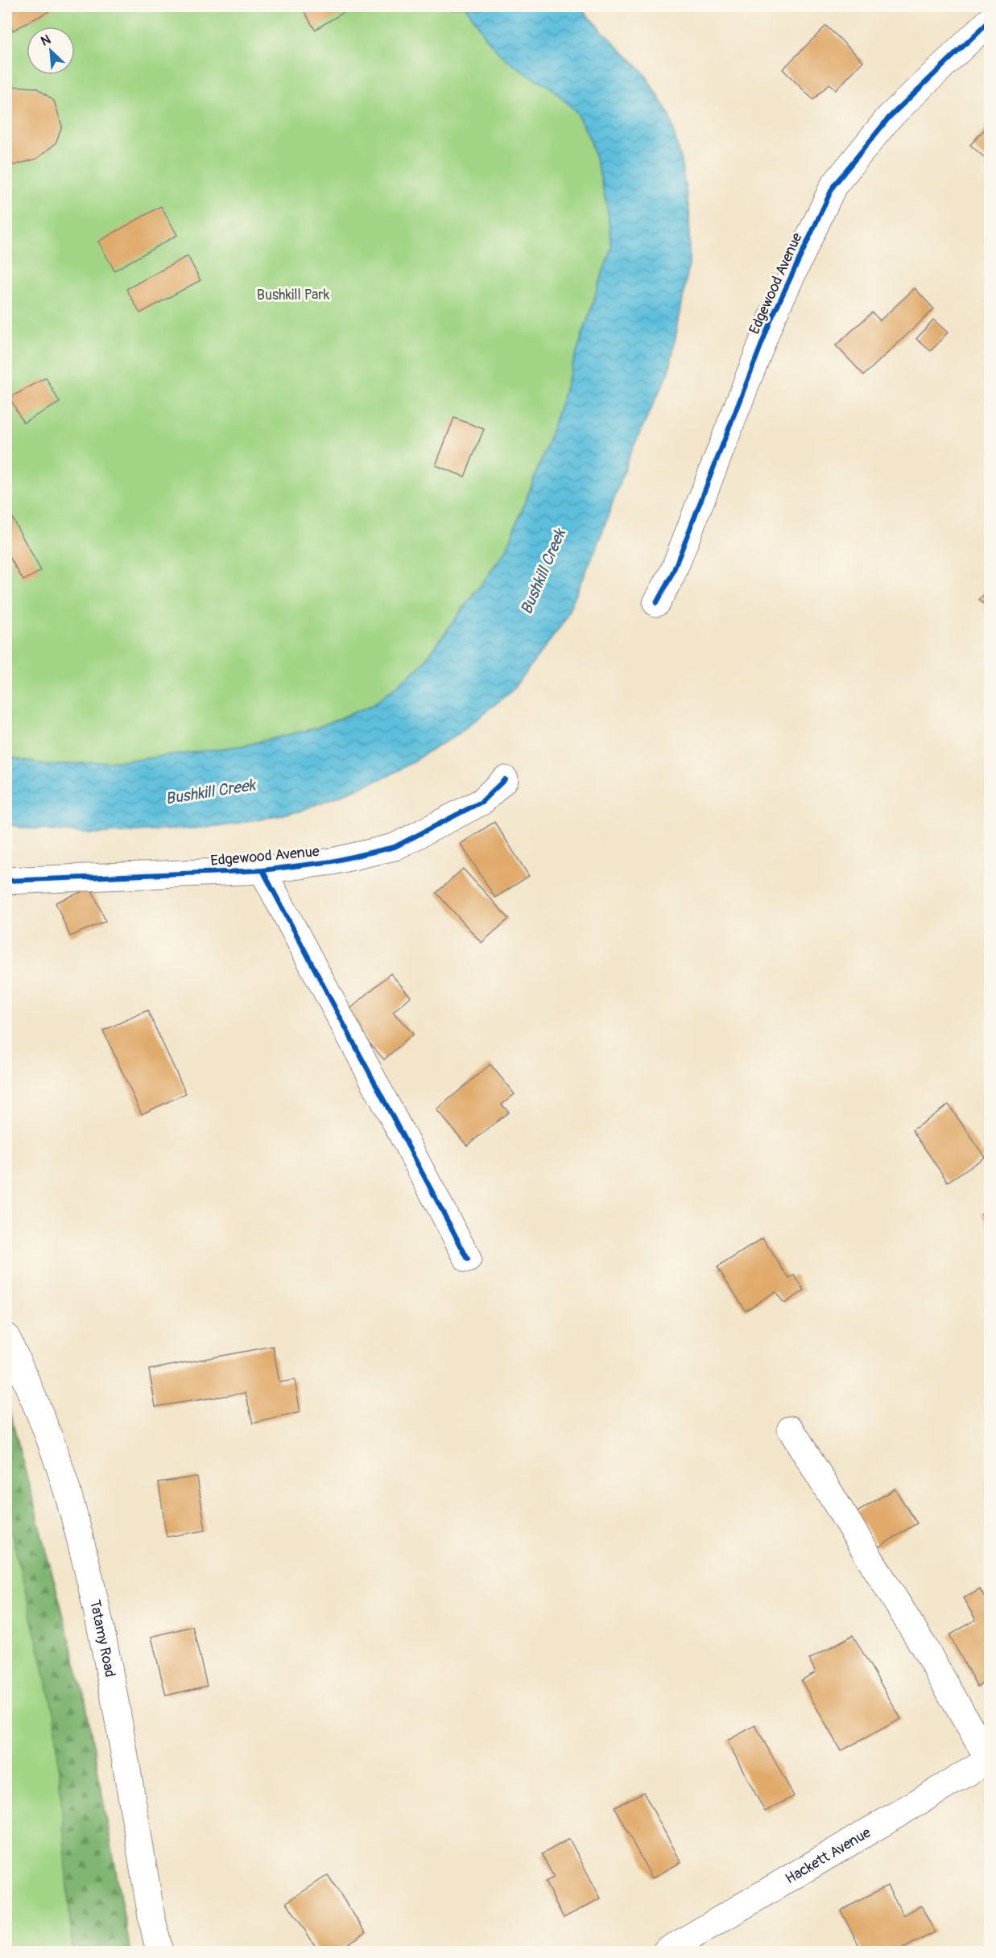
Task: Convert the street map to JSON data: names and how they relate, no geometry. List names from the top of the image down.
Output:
{
  "streets": {
    "street": ["Edgewood Avenue", "Tatamy Road", "Hackett Avenue"]
  },
  "water": ["Bushkill Creek"],
  "parks": ["Bushkill Park"],
  "north": "top left"
}
